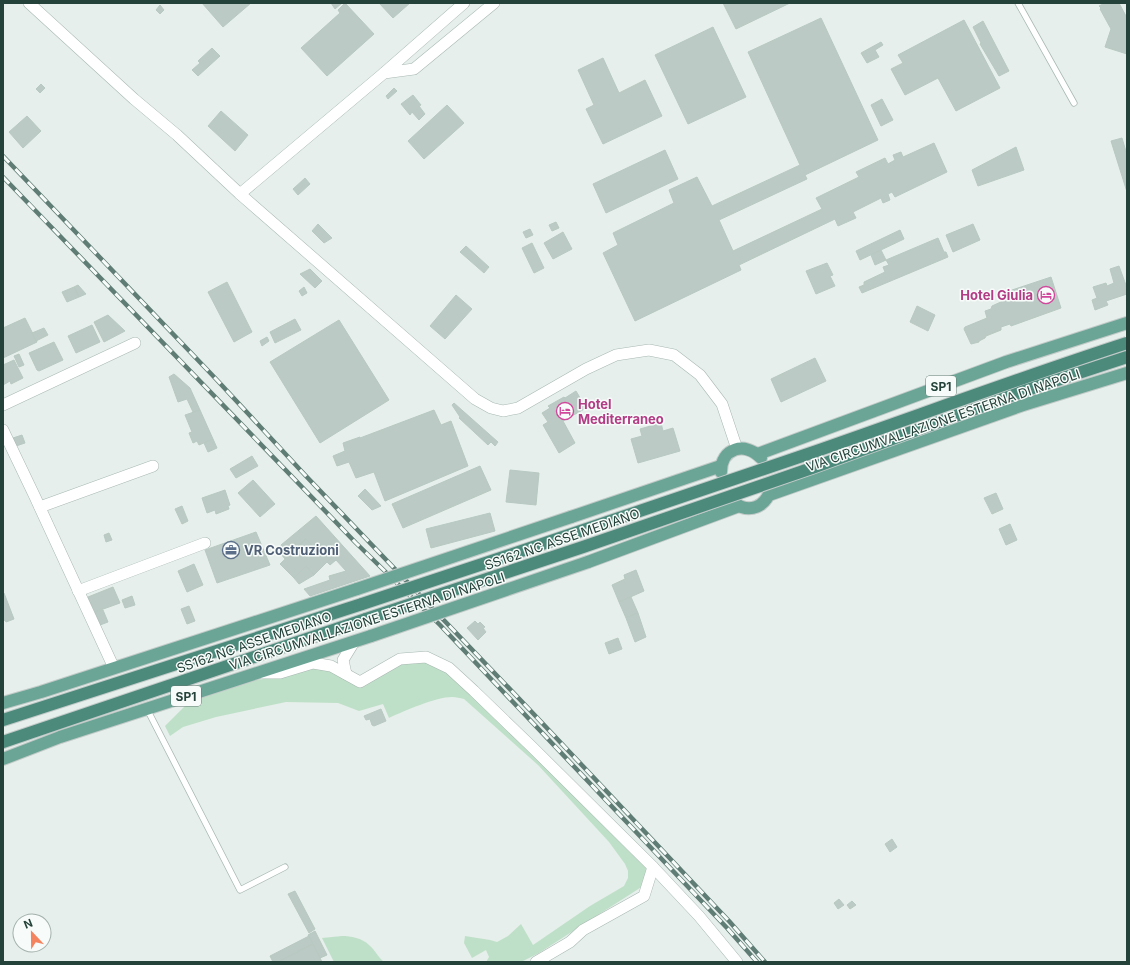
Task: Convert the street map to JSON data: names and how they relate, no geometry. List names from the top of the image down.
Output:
{
  "streets": {
    "highway": ["SS162 NC ASSE MEDIANO"],
    "main road": ["SP1", "VIA CIRCUMVALLAZIONE ESTERNA DI NAPOLI"]
  },
  "places": {
    "hotel": ["Hotel Giulia", "Hotel Mediterraneo"],
    "office": ["VR Costruzioni"]
  },
  "north": "top"
}
